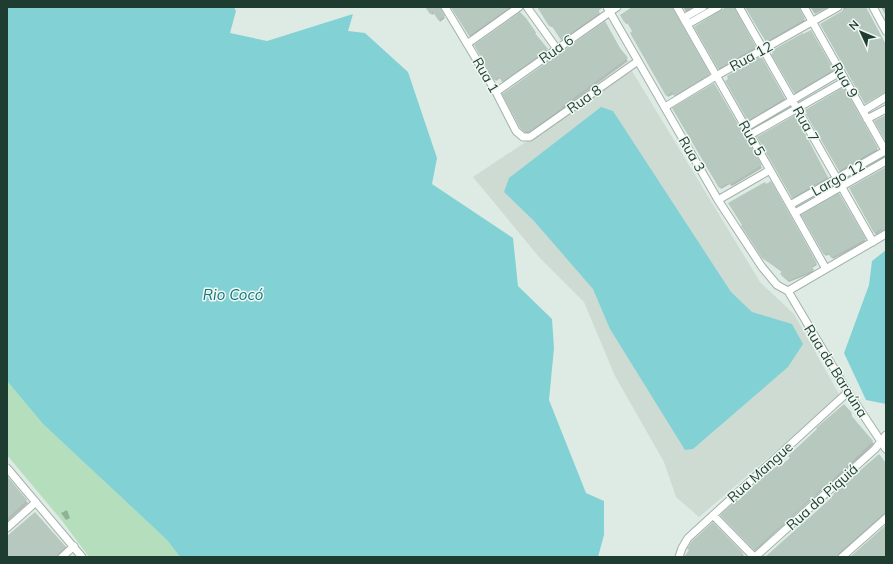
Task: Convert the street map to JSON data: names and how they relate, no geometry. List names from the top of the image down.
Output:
{
  "streets": {
    "street": [
      "Rua 6",
      "Rua 12",
      "Rua 1",
      "Rua 9",
      "Rua 8",
      "Rua 7",
      "Rua 5",
      "Rua 3",
      "Largo 12",
      "Rua da Baraúna",
      "Rua Mangue",
      "Rua do Piquiá"
    ]
  },
  "crossings": [
    ["Rua 6", "Rua 1"],
    ["Rua 6", "Rua 3"],
    ["Rua 12", "Rua 9"],
    ["Rua 12", "Rua 7"],
    ["Rua 12", "Rua 5"],
    ["Rua 12", "Rua 3"],
    ["Rua 1", "Rua 8"],
    ["Rua 9", "Largo 12"],
    ["Rua 8", "Rua 3"],
    ["Rua 7", "Largo 12"],
    ["Rua 5", "Largo 12"],
    ["Rua 3", "Rua da Baraúna"],
    ["Rua da Baraúna", "Rua Mangue"],
    ["Rua da Baraúna", "Rua do Piquiá"]
  ],
  "water": ["Rio Cocó"],
  "north": "top left"
}
